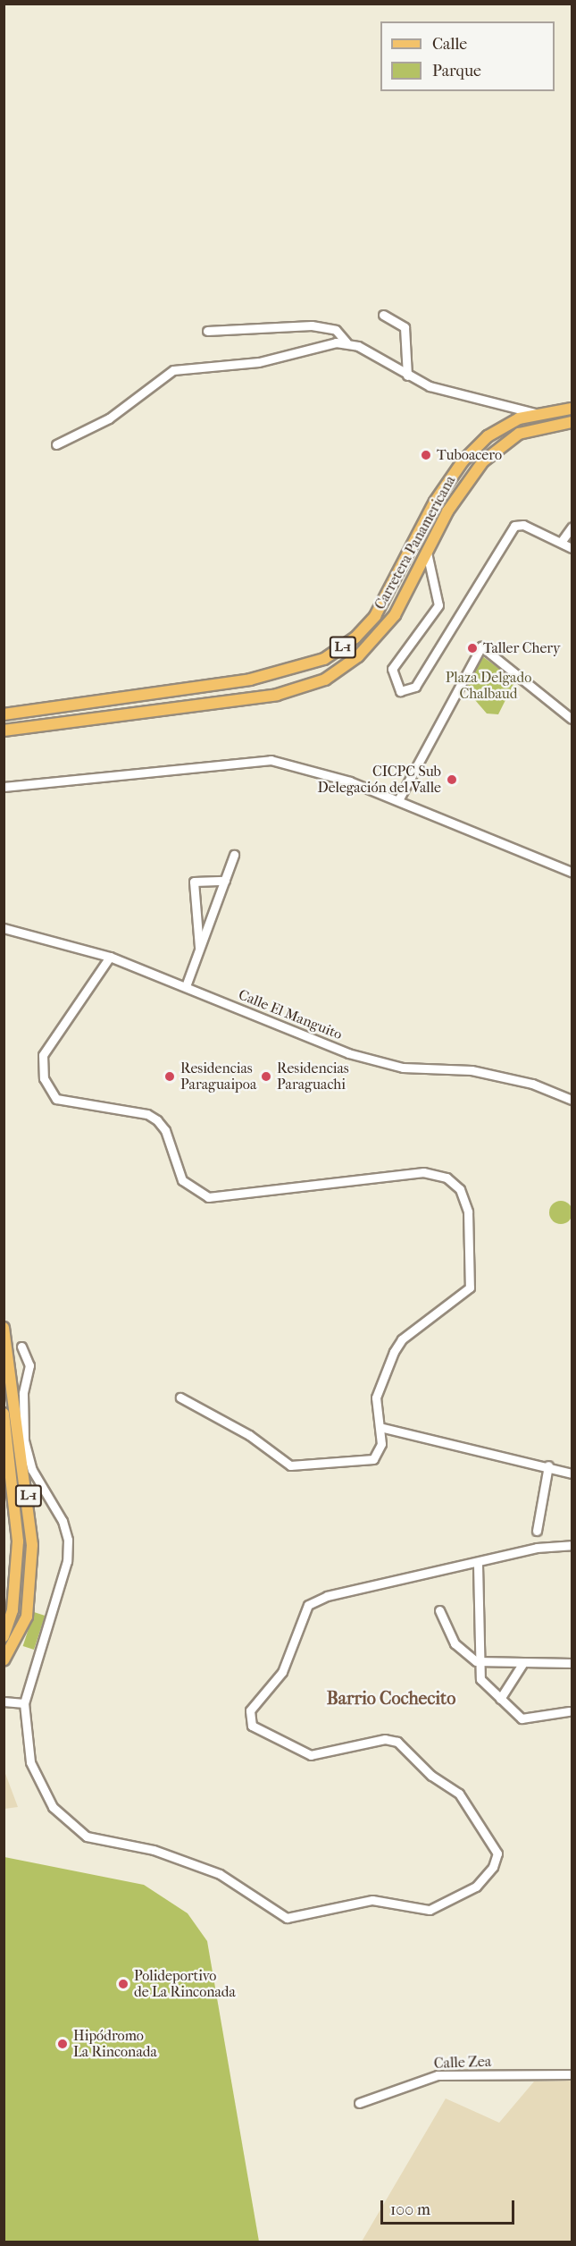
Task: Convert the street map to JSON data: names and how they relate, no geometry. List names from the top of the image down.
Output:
{
  "streets": {
    "main road": ["Carretera Panamericana", "L-1"],
    "street": ["Calle El Manguito", "Calle Zea"]
  },
  "districts": ["Barrio Cochecito"],
  "parks": ["Plaza Delgado Chalbaud"],
  "places": [
    "Tuboacero",
    "Taller Chery",
    "CICPC Sub Delegación del Valle",
    "Residencias Paraguaipoa",
    "Residencias Paraguachi",
    "Polideportivo de La Rinconada",
    "Hipódromo La Rinconada"
  ],
  "legend": ["Calle", "Parque"],
  "scale_bar": "100 m"
}
